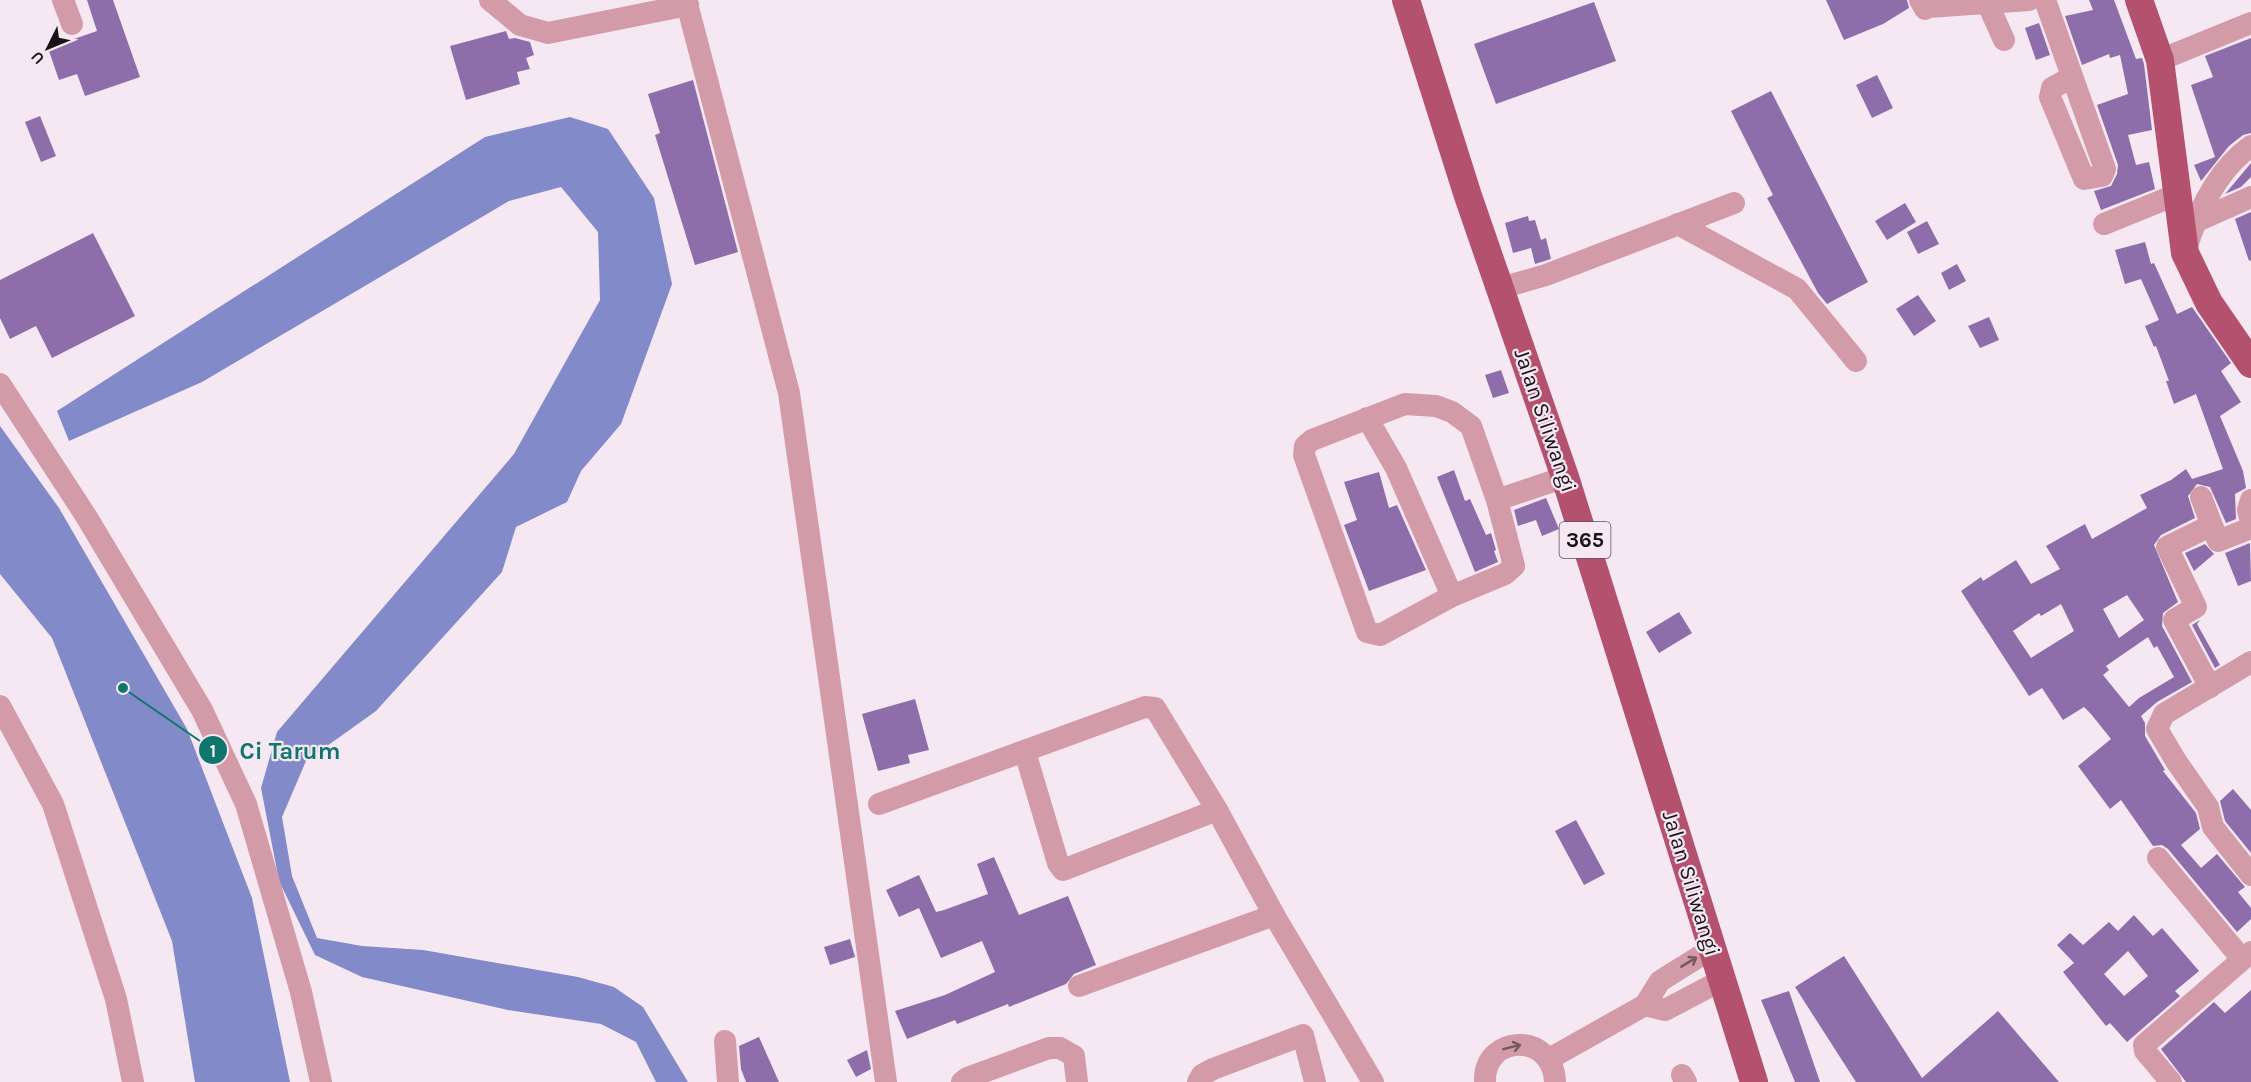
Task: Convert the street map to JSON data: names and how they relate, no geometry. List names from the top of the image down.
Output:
{
  "streets": {
    "main road": ["Jalan Siliwangi", "365"]
  },
  "places": ["Ci Tarum"],
  "north": "bottom left"
}
